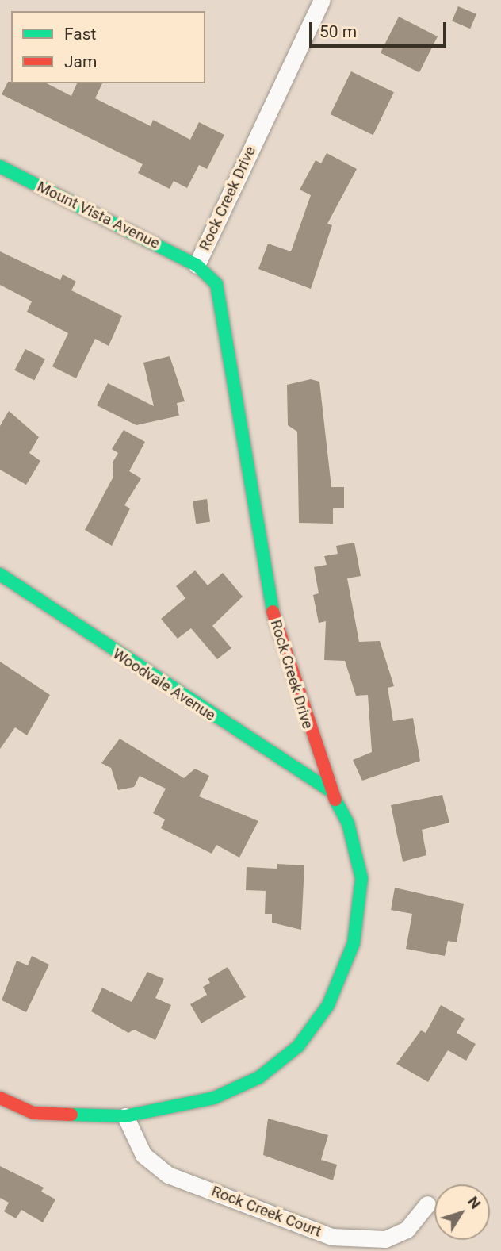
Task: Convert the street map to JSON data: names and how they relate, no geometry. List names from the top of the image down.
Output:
{
  "streets": {
    "street": [
      "Rock Creek Drive",
      "Mount Vista Avenue",
      "Woodvale Avenue",
      "Rock Creek Court"
    ]
  },
  "crossings": [
    ["Rock Creek Drive", "Mount Vista Avenue"],
    ["Rock Creek Drive", "Woodvale Avenue"],
    ["Rock Creek Drive", "Rock Creek Court"]
  ],
  "legend": ["Fast", "Jam"],
  "scale_bar": "50 m",
  "north": "top right"
}
